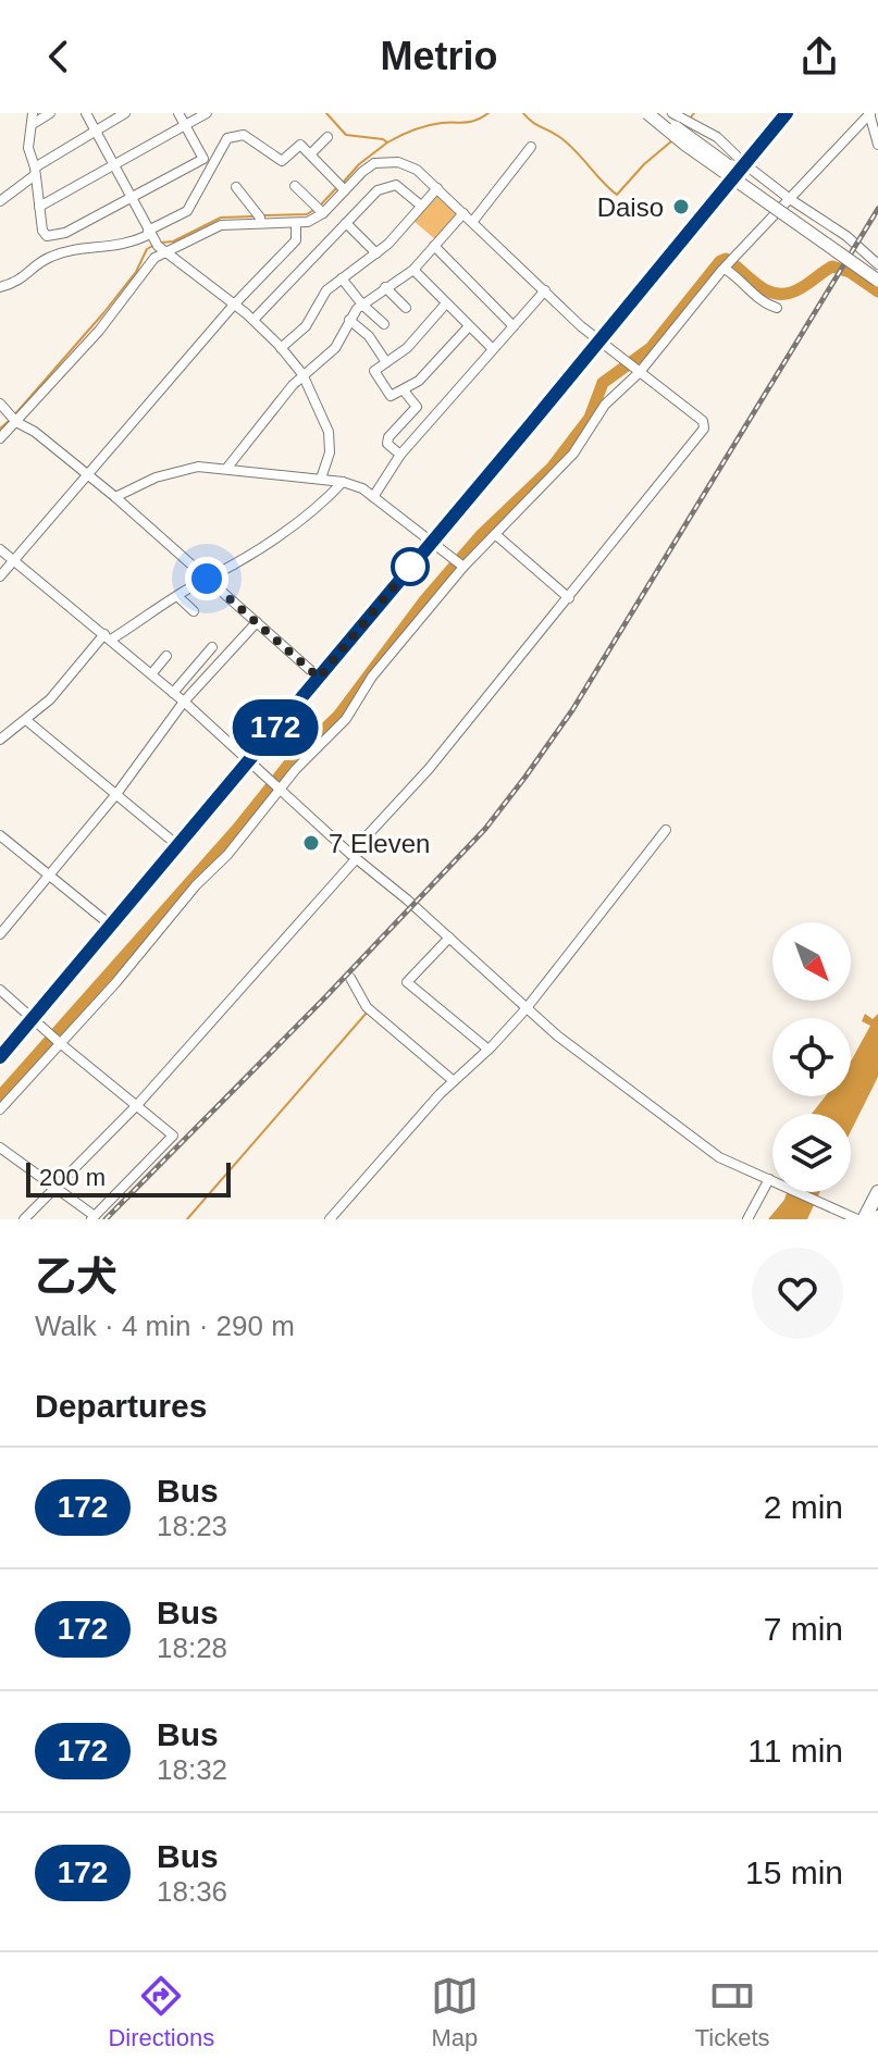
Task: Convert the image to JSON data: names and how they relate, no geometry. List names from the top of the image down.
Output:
{
  "places": ["Daiso", "7 Eleven"],
  "lines": ["bus line 172"],
  "scale_bar": "200 m",
  "north": "bottom right",
  "page": {
    "header": "Metrio",
    "on_map": "172",
    "scale": "200 m",
    "heading": [
      ["乙犬", "Walk · 4 min · 290 m"],
      "Departures"
    ],
    "list": [
      {
        "mark": "172",
        "name": "Bus",
        "note": "18:23",
        "value": "2 min"
      },
      {
        "mark": "172",
        "name": "Bus",
        "note": "18:28",
        "value": "7 min"
      },
      {
        "mark": "172",
        "name": "Bus",
        "note": "18:32",
        "value": "11 min"
      },
      {
        "mark": "172",
        "name": "Bus",
        "note": "18:36",
        "value": "15 min"
      }
    ],
    "tabs": ["Directions", "Map", "Tickets"]
  }
}
